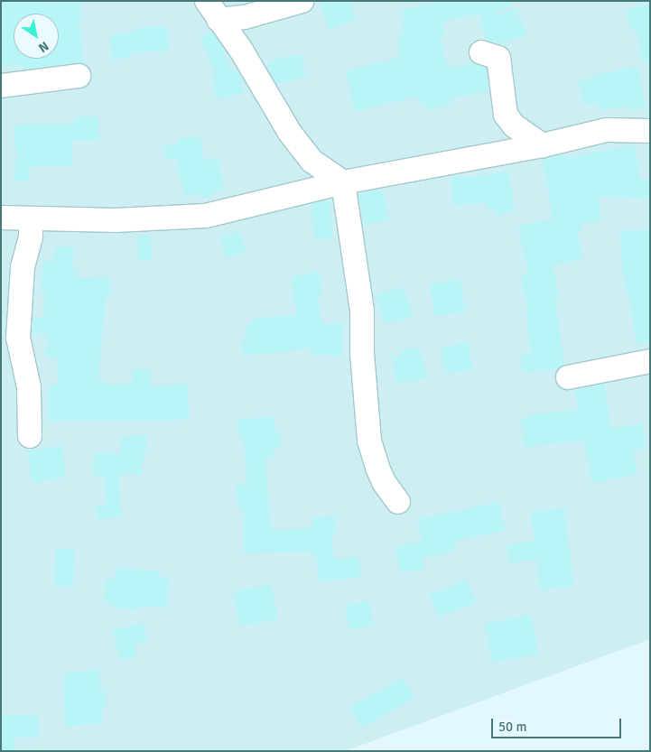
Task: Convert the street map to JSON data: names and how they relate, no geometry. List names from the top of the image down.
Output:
{
  "scale_bar": "50 m",
  "north": "bottom right"
}
